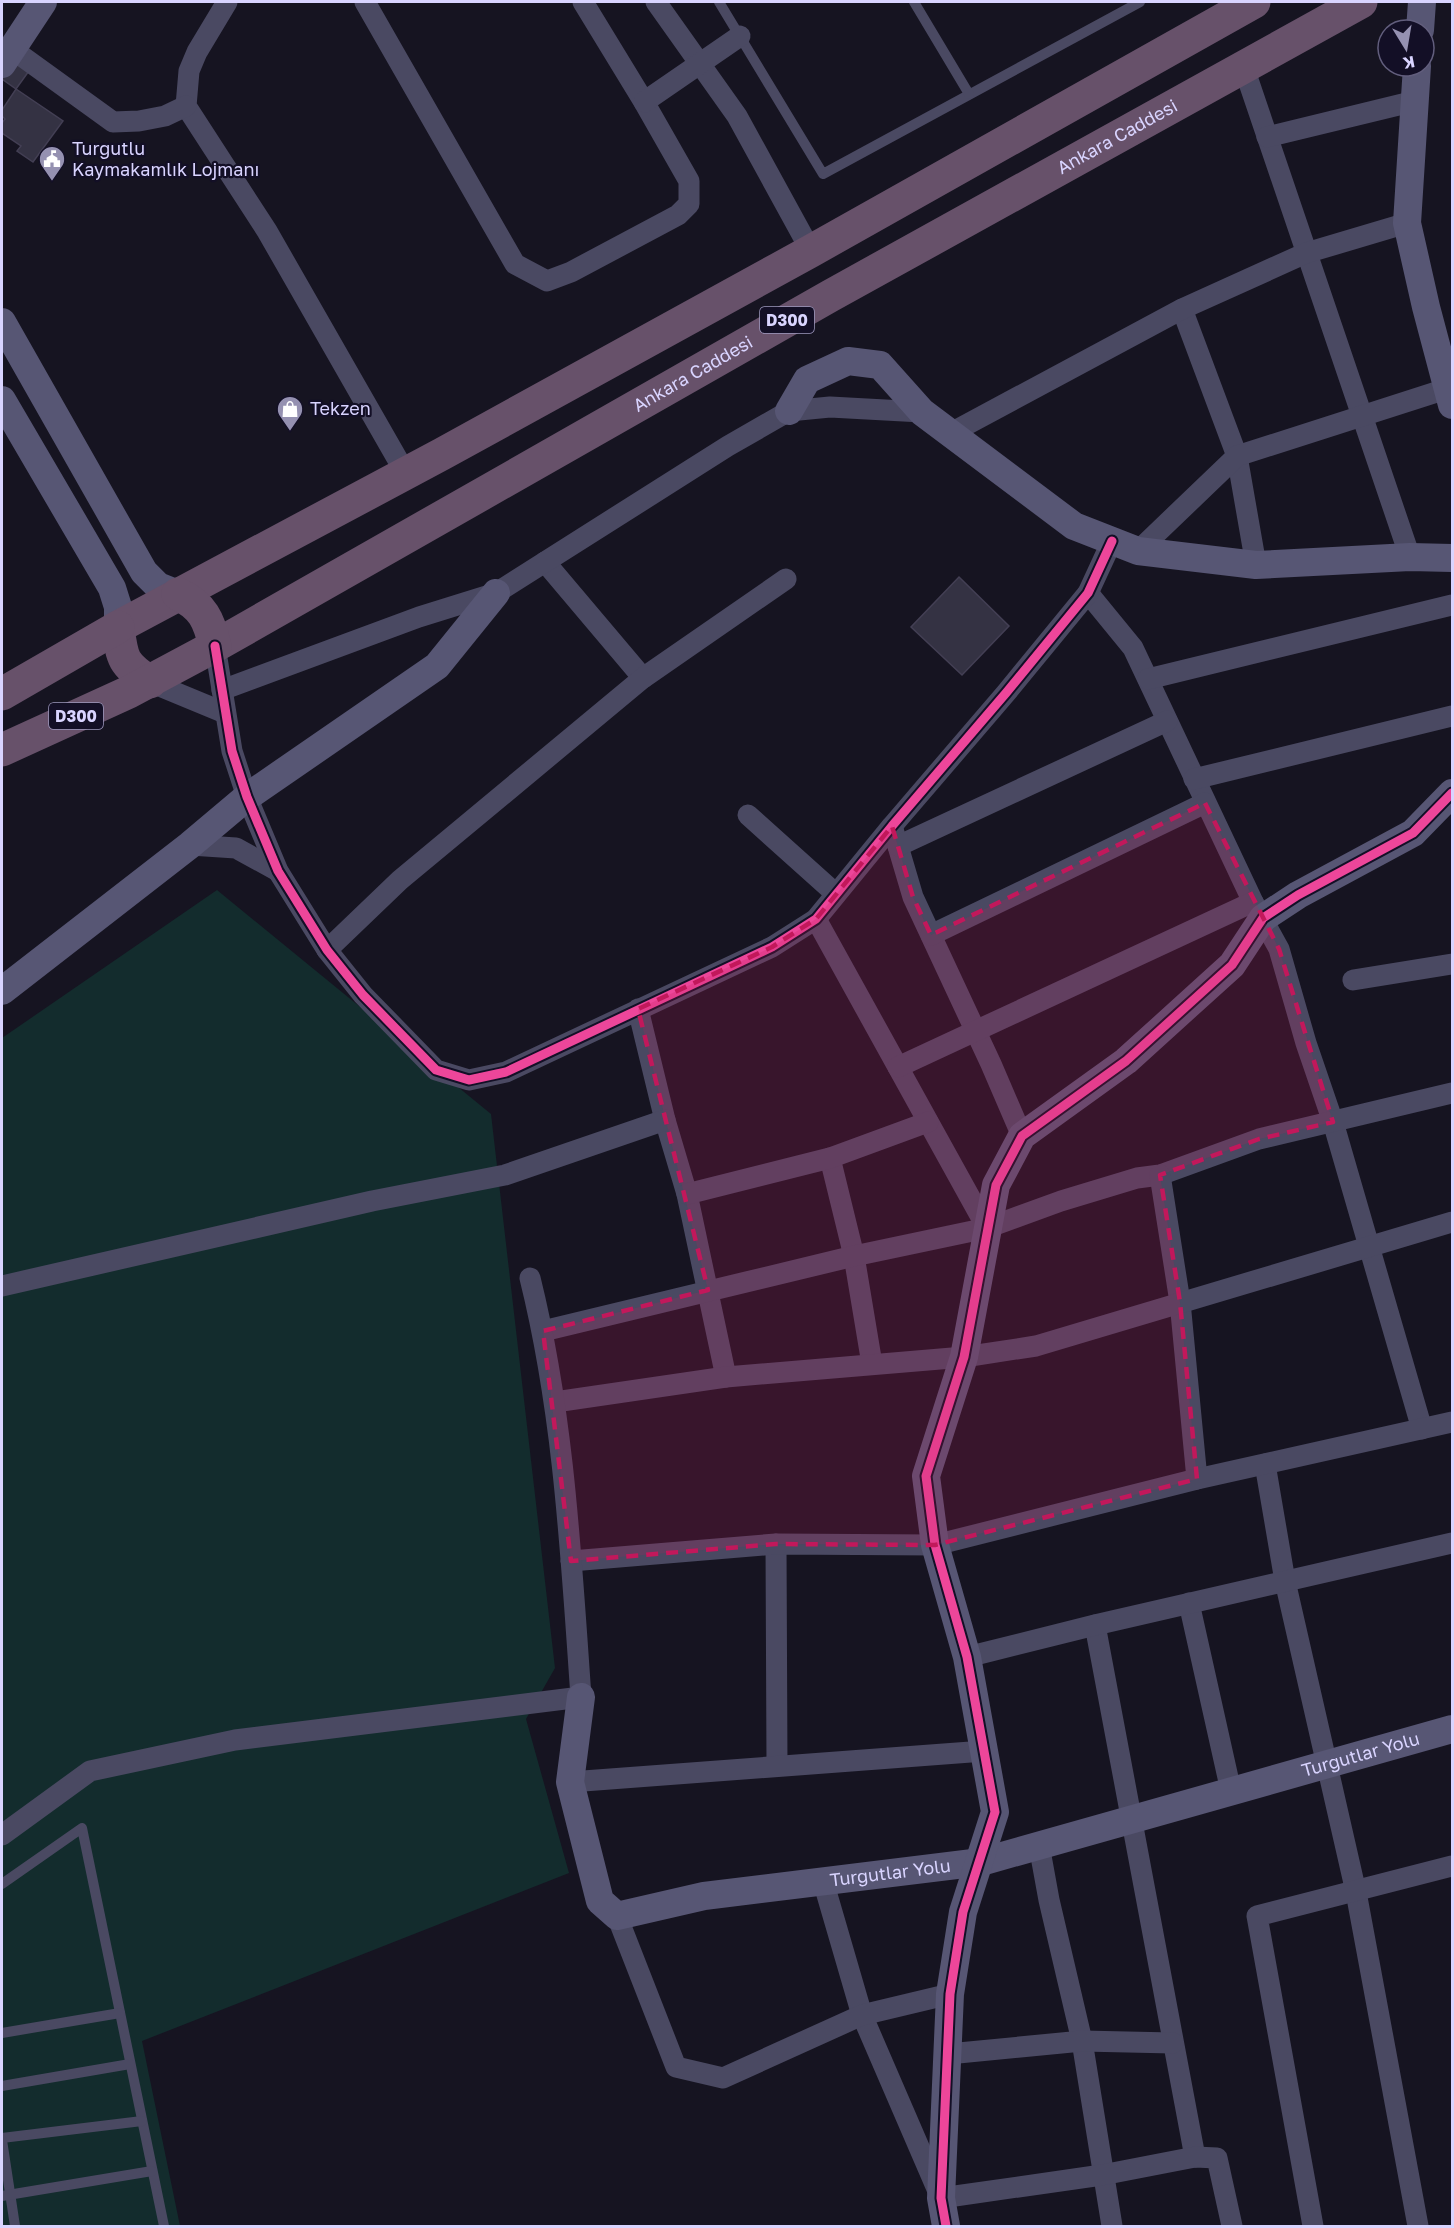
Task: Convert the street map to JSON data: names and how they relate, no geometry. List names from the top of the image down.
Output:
{
  "streets": {
    "highway": ["Ankara Caddesi", "D300"],
    "street": ["Turgutlar Yolu"]
  },
  "places": {
    "public building": ["Turgutlu Kaymakamlık Lojmanı"],
    "shop": ["Tekzen"]
  },
  "north": "bottom"
}
